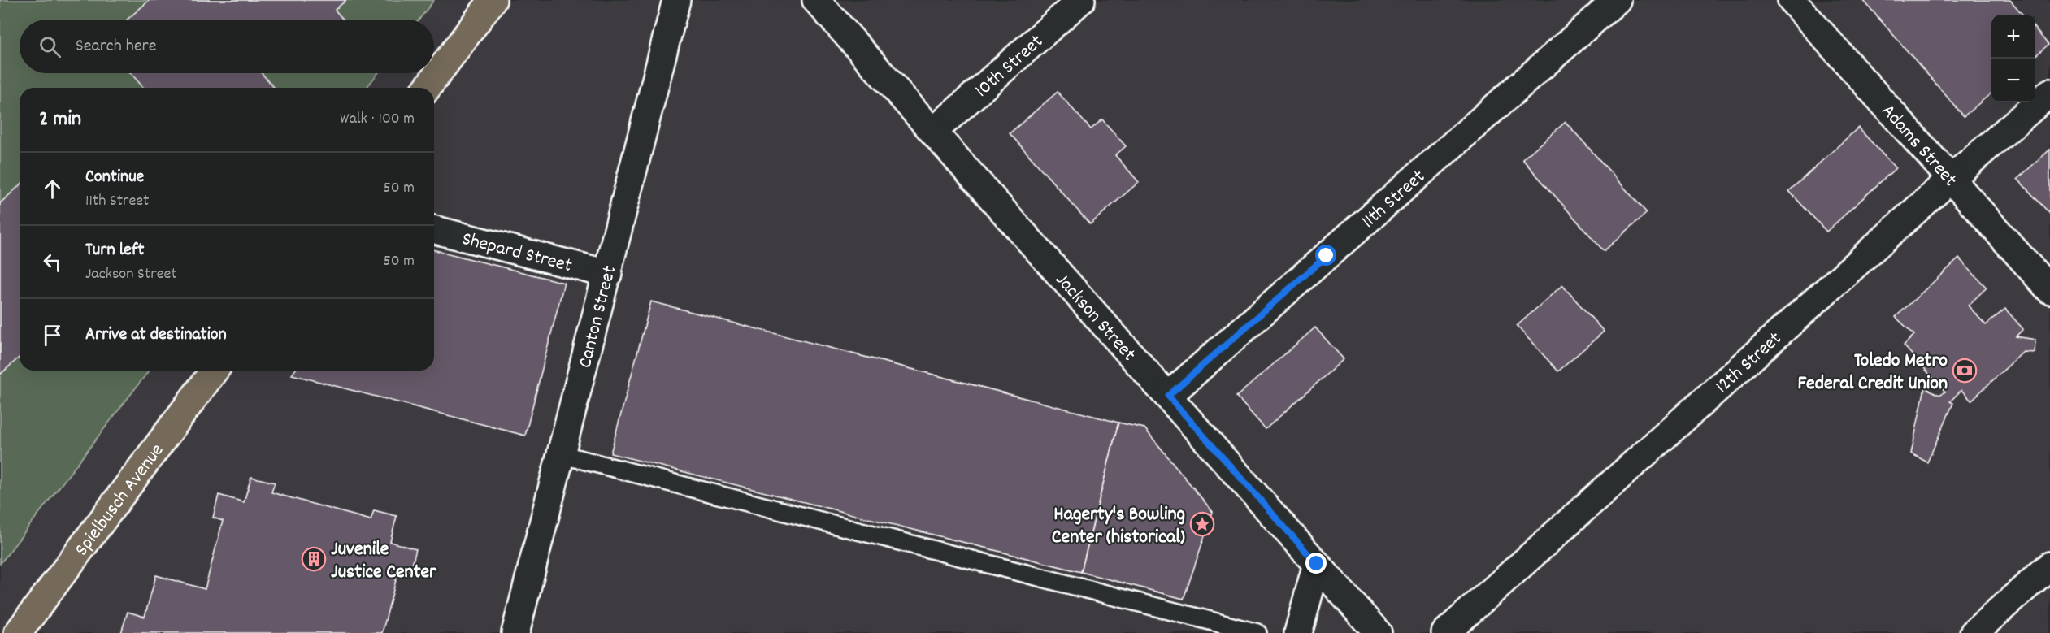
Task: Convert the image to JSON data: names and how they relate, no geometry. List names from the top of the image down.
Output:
{
  "streets": {
    "main road": ["Spielbusch Avenue"],
    "street": [
      "10th Street",
      "Adams Street",
      "11th Street",
      "Shepard Street",
      "Jackson Street",
      "Canton Street",
      "12th Street"
    ]
  },
  "crossings": [
    ["10th Street", "Jackson Street"],
    ["Adams Street", "12th Street"],
    ["11th Street", "Jackson Street"],
    ["Shepard Street", "Canton Street"]
  ],
  "places": {
    "bank": ["Toledo Metro Federal Credit Union"],
    "place": ["Hagerty's Bowling Center (historical)"],
    "building": ["Juvenile Justice Center"]
  },
  "page": {
    "map_buttons": ["+", "−"],
    "search": "Search here",
    "heading": ["2 min", "Walk · 100 m"],
    "list": [
      ["Continue", "11th Street", "50 m"],
      ["Turn left", "Jackson Street", "50 m"],
      "Arrive at destination"
    ]
  }
}
